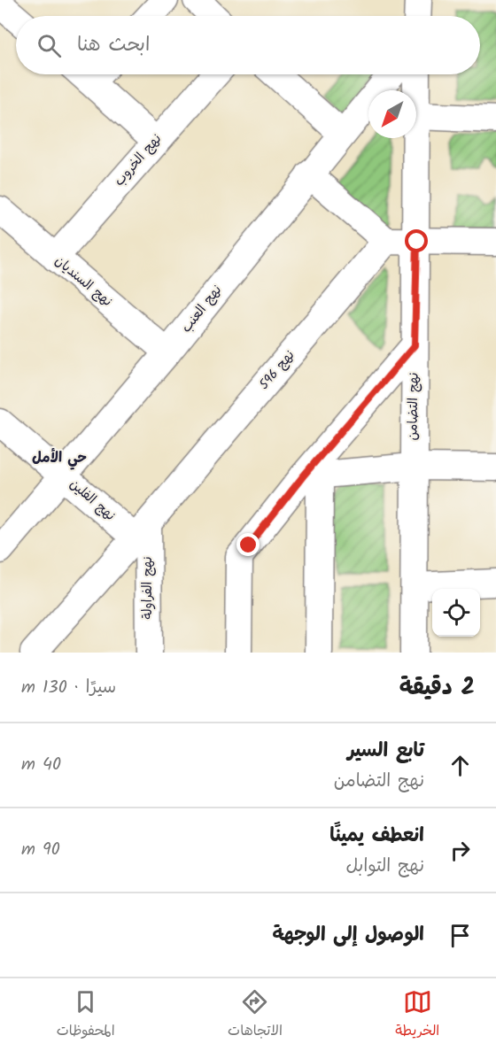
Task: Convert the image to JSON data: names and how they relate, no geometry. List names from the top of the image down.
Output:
{
  "streets": {
    "street": [
      "نهج الخروب",
      "نهج السنديان",
      "نهج العنب",
      "نهج 596",
      "نهج التضامن",
      "نهج الفلين",
      "نهج الفراولة"
    ]
  },
  "crossings": [
    ["نهج الخروب", "نهج السنديان"],
    ["نهج السنديان", "نهج العنب"],
    ["نهج العنب", "نهج الفلين"],
    ["نهج 596", "نهج الفلين"],
    ["نهج 596", "نهج الفراولة"],
    ["نهج الفلين", "نهج الفراولة"]
  ],
  "districts": ["حي الأمل"],
  "north": "bottom left",
  "page": {
    "search": "ابحث هنا",
    "heading": ["2 دقيقة", "سيرًا · 130 m"],
    "list": [
      ["تابع السير", "نهج التضامن", "40 m"],
      ["انعطف يمينًا", "نهج التوابل", "90 m"],
      "الوصول إلى الوجهة"
    ],
    "nav": ["الخريطة", "الاتجاهات", "المحفوظات"]
  }
}
